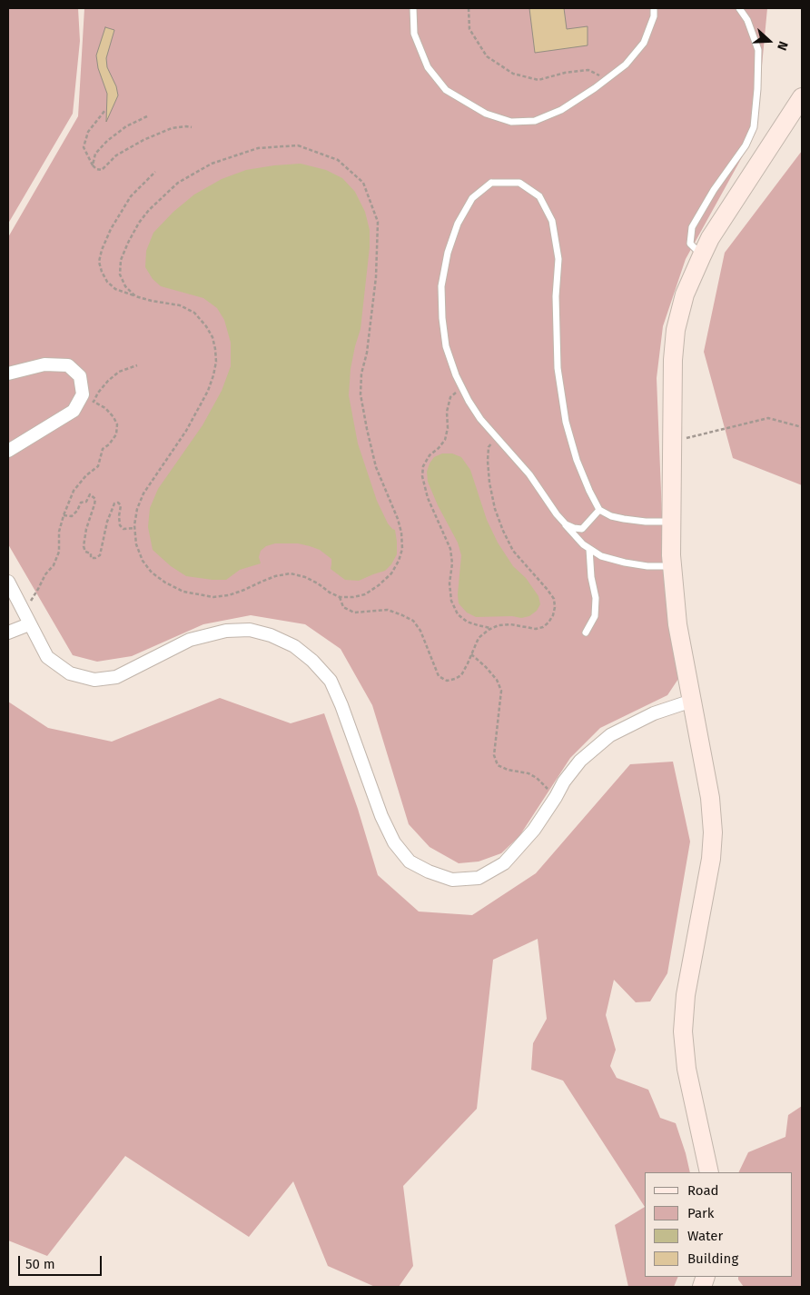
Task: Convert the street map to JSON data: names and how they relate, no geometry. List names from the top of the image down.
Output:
{
  "legend": [
    "Road",
    "Park",
    "Water",
    "Building"
  ],
  "scale_bar": "50 m",
  "north": "right"
}
